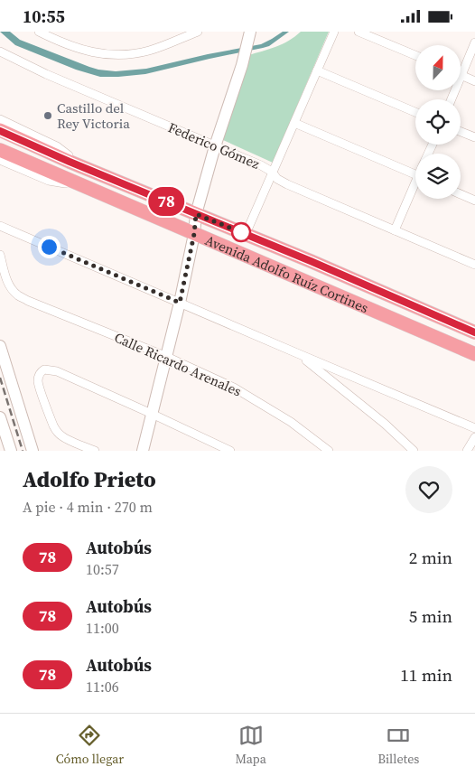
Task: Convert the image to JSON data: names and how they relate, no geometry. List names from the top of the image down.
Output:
{
  "streets": {
    "main road": ["Avenida Adolfo Ruíz Cortines"],
    "street": ["Federico Gómez", "Calle Ricardo Arenales"]
  },
  "places": ["Castillo del Rey Victoria"],
  "lines": ["bus line 78"],
  "north": "top",
  "page": {
    "status": "10:55",
    "on_map": "78",
    "heading": ["Adolfo Prieto", "A pie · 4 min · 270 m"],
    "list": [
      {
        "mark": "78",
        "name": "Autobús",
        "note": "10:57",
        "value": "2 min"
      },
      {
        "mark": "78",
        "name": "Autobús",
        "note": "11:00",
        "value": "5 min"
      },
      {
        "mark": "78",
        "name": "Autobús",
        "note": "11:06",
        "value": "11 min"
      }
    ],
    "tabs": ["Cómo llegar", "Mapa", "Billetes"]
  }
}
